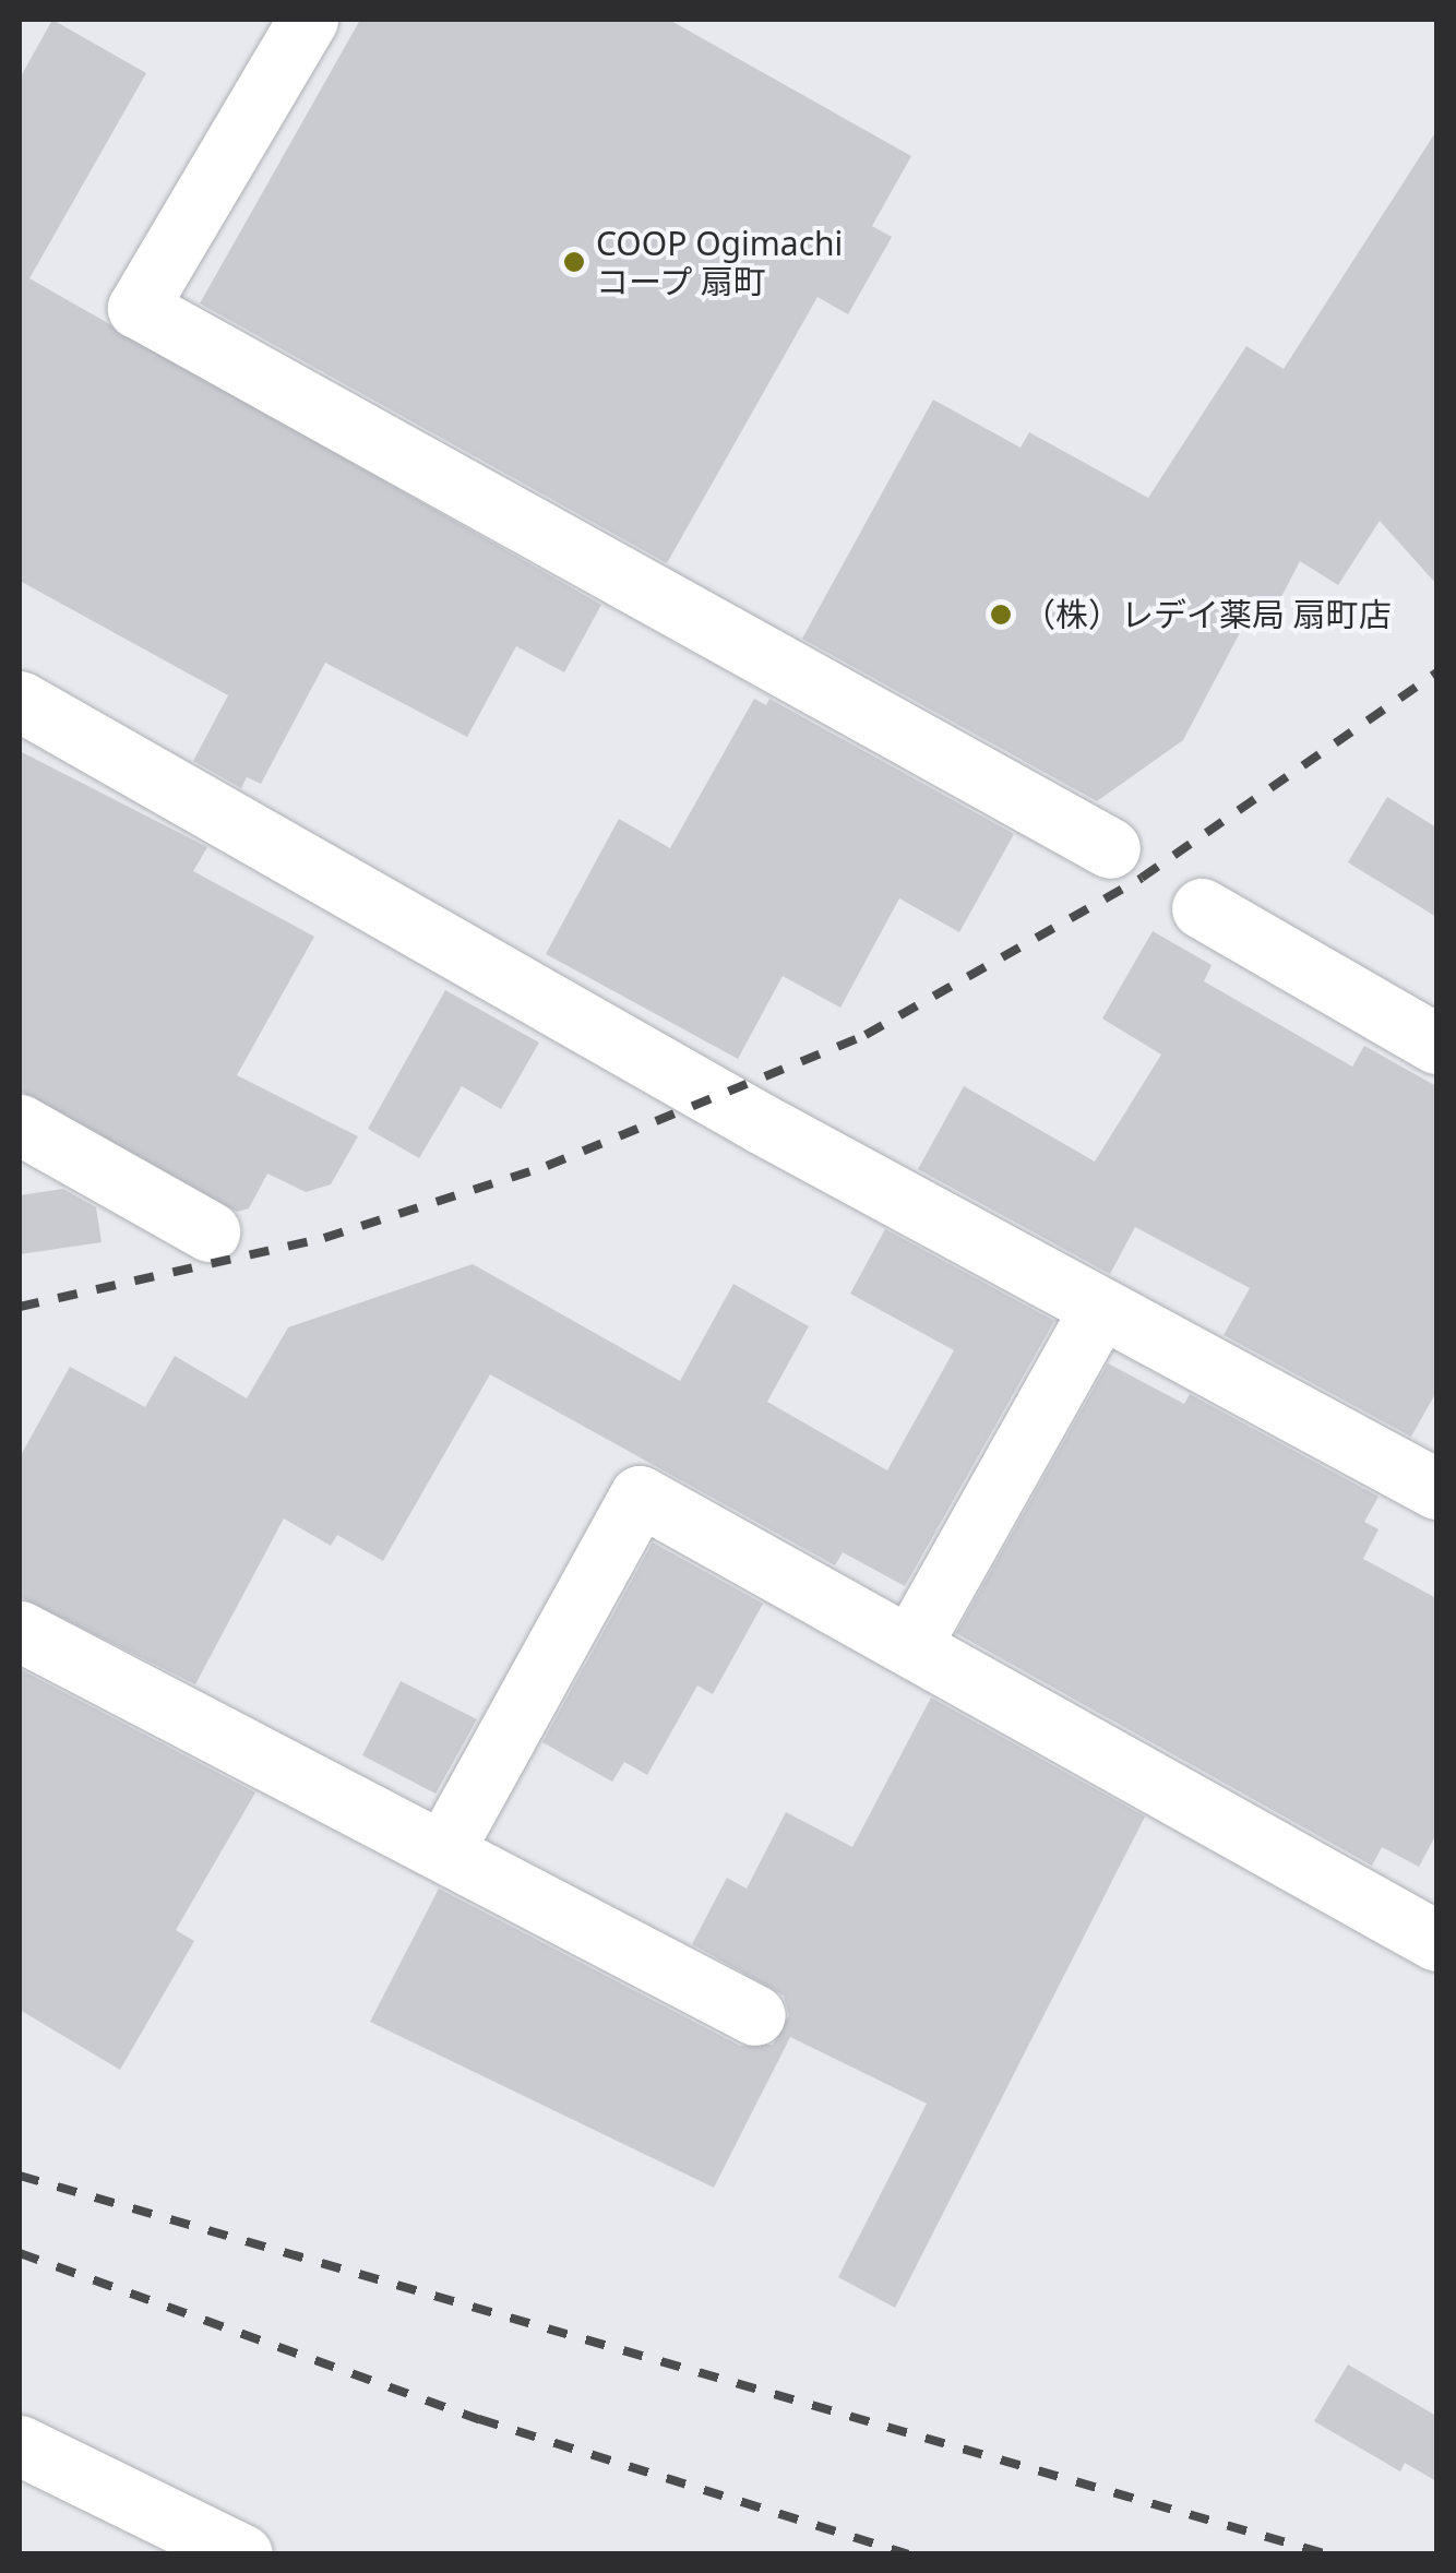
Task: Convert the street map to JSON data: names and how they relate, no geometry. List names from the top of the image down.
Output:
{
  "places": ["COOP Ogimachi コープ 扇町", "（株）レデイ薬局 扇町店"]
}
